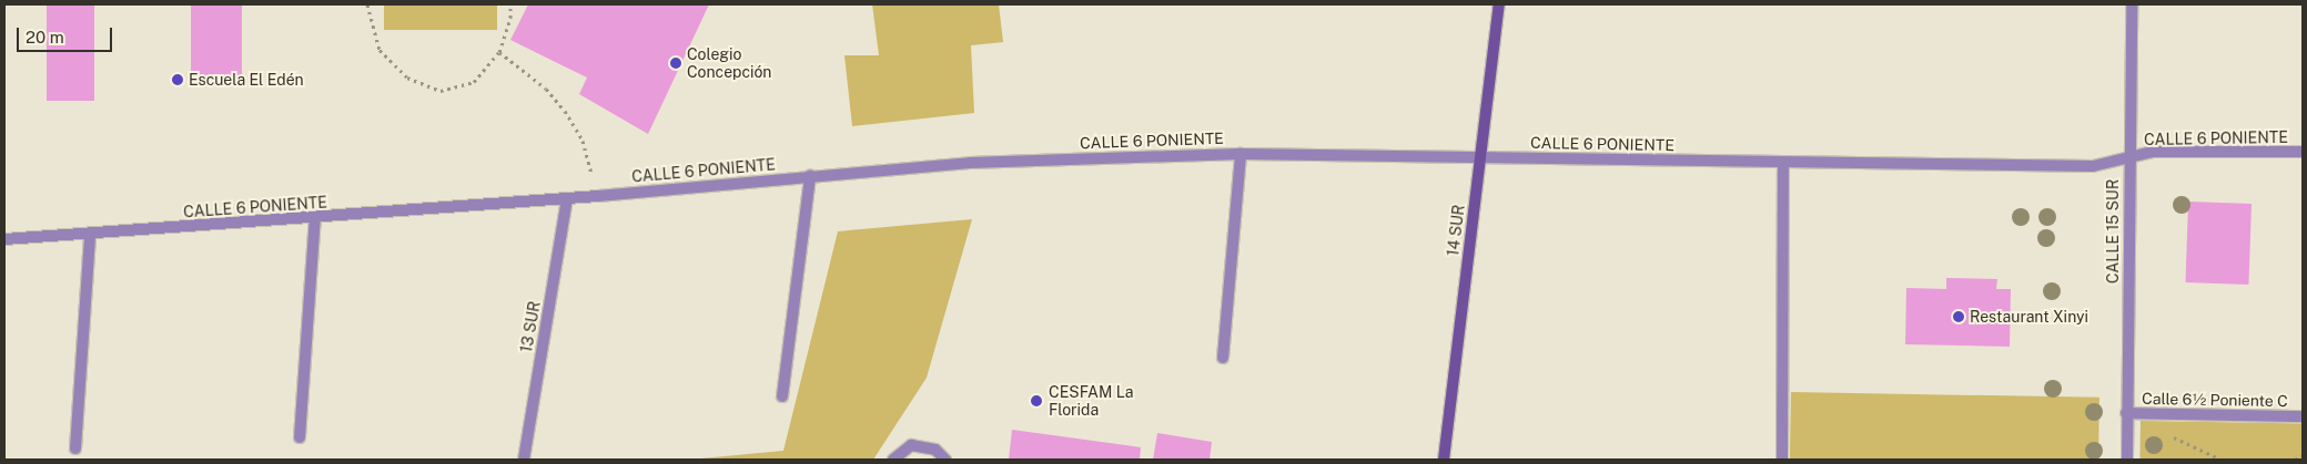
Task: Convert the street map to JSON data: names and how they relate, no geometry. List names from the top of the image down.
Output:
{
  "streets": {
    "street": [
      "CALLE 6 PONIENTE",
      "14 SUR",
      "CALLE 15 SUR",
      "13 SUR",
      "Calle 6½ Poniente C"
    ]
  },
  "crossings": [
    ["CALLE 6 PONIENTE", "14 SUR"],
    ["CALLE 6 PONIENTE", "CALLE 15 SUR"],
    ["CALLE 6 PONIENTE", "13 SUR"],
    ["CALLE 15 SUR", "Calle 6½ Poniente C"]
  ],
  "places": [
    "Colegio Concepción",
    "Escuela El Edén",
    "Restaurant Xinyi",
    "CESFAM La Florida"
  ],
  "scale_bar": "20 m"
}
